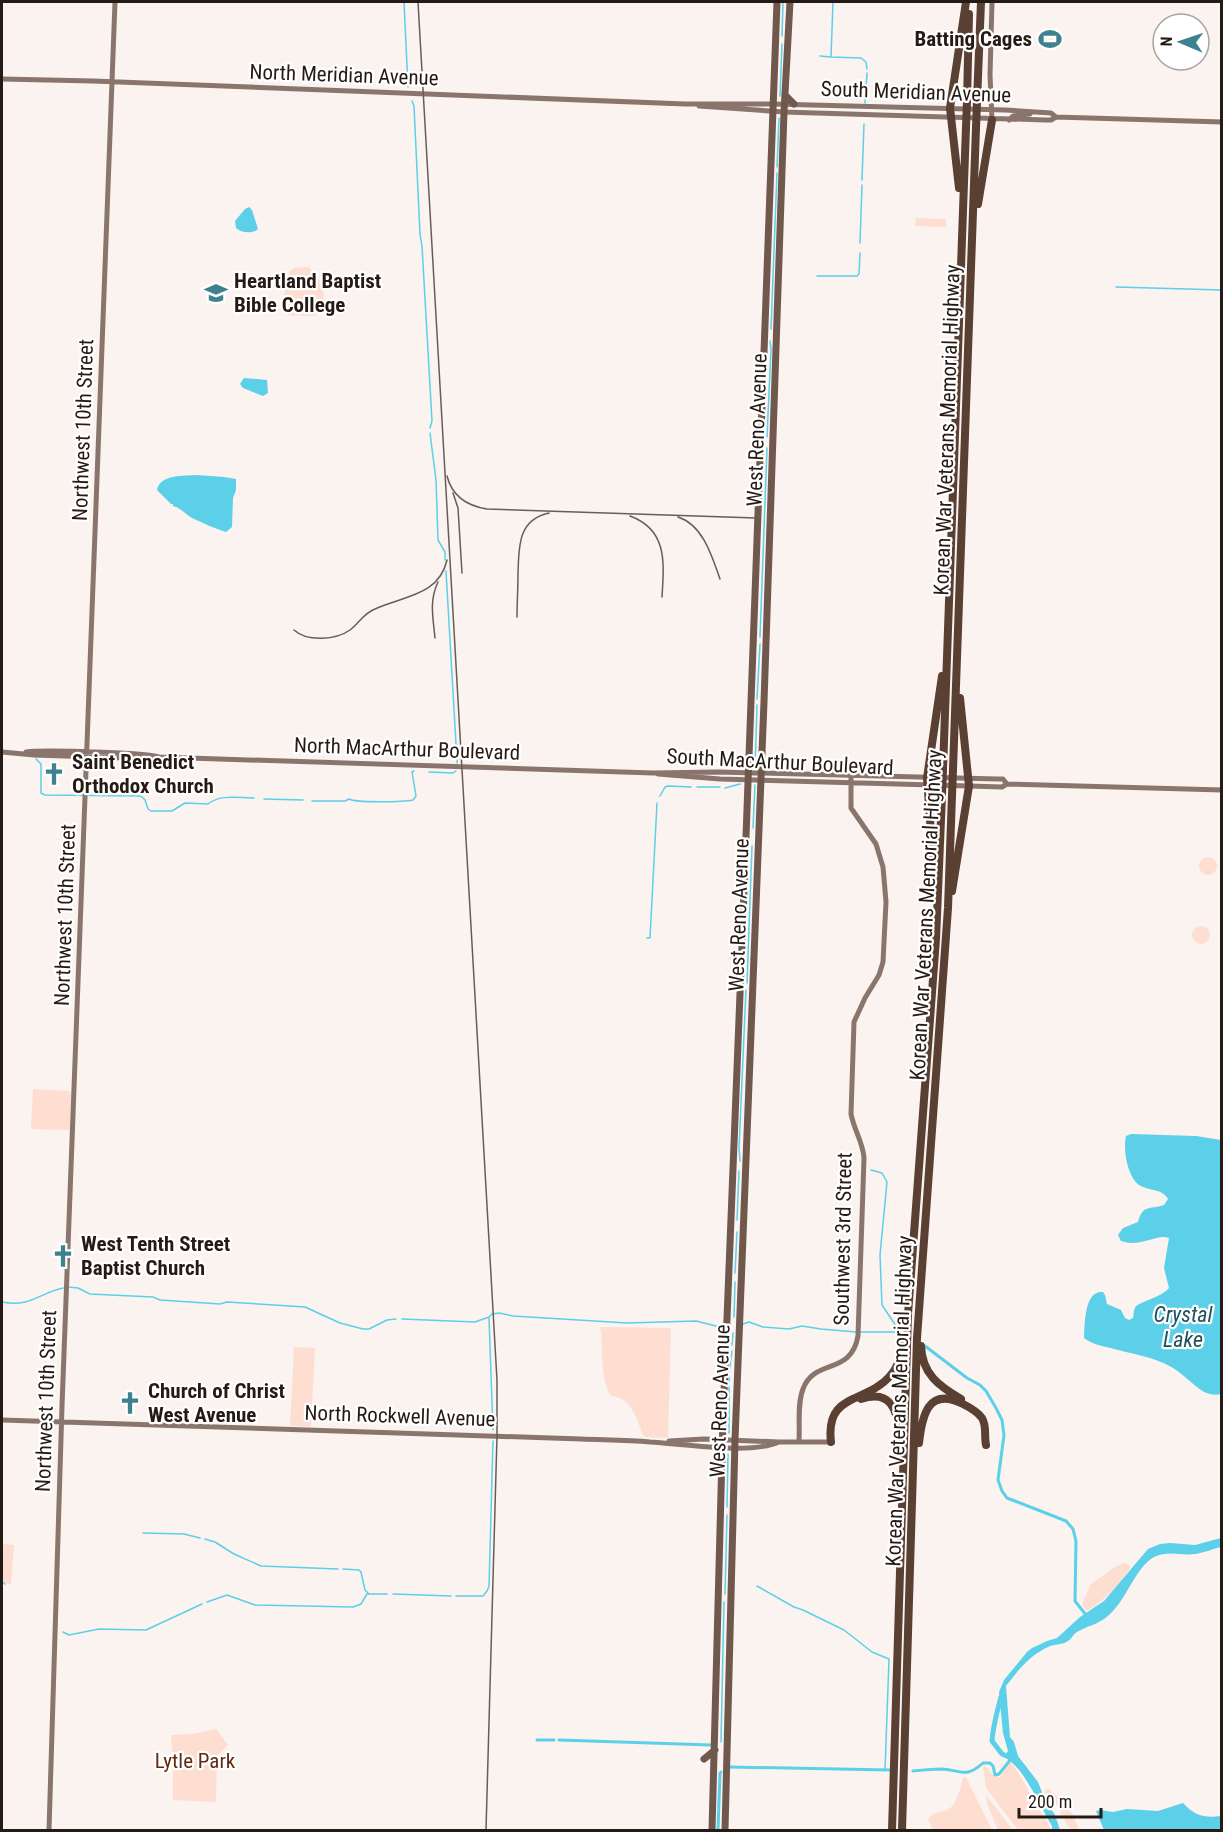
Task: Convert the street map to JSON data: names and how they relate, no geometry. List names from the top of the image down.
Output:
{
  "streets": {
    "highway": ["Korean War Veterans Memorial Highway"],
    "main road": [
      "North Meridian Avenue",
      "South Meridian Avenue",
      "Northwest 10th Street",
      "West Reno Avenue",
      "North MacArthur Boulevard",
      "South MacArthur Boulevard",
      "Southwest 3rd Street",
      "North Rockwell Avenue"
    ]
  },
  "crossings": [
    ["North Meridian Avenue", "South Meridian Avenue"],
    ["North Meridian Avenue", "Northwest 10th Street"],
    ["North Meridian Avenue", "West Reno Avenue"],
    ["South Meridian Avenue", "West Reno Avenue"],
    ["Northwest 10th Street", "North MacArthur Boulevard"],
    ["Northwest 10th Street", "North Rockwell Avenue"],
    ["West Reno Avenue", "South MacArthur Boulevard"],
    ["West Reno Avenue", "North Rockwell Avenue"],
    ["North MacArthur Boulevard", "South MacArthur Boulevard"],
    ["South MacArthur Boulevard", "Southwest 3rd Street"],
    ["Southwest 3rd Street", "North Rockwell Avenue"]
  ],
  "water": ["Crystal Lake"],
  "parks": ["Lytle Park"],
  "places": {
    "sports": ["Batting Cages"],
    "school or university": ["Heartland Baptist Bible College"],
    "church": ["Saint Benedict Orthodox Church", "West Tenth Street Baptist Church", "Church of Christ West Avenue"]
  },
  "scale_bar": "200 m",
  "north": "left"
}
